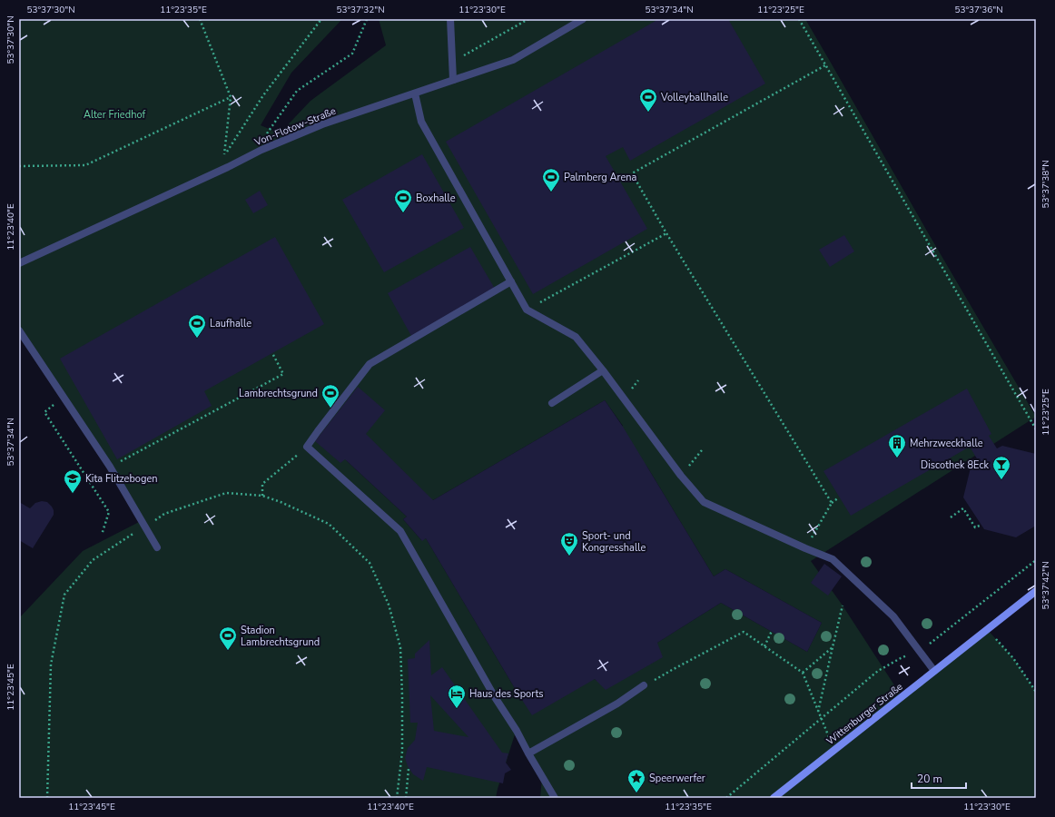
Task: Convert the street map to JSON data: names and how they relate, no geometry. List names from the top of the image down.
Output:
{
  "streets": {
    "street": ["Von-Flotow-Straße", "Wittenburger Straße"]
  },
  "parks": ["Alter Friedhof"],
  "places": {
    "sports": [
      "Volleyballhalle",
      "Palmberg Arena",
      "Boxhalle",
      "Laufhalle",
      "Lambrechtsgrund",
      "Stadion Lambrechtsgrund"
    ],
    "building": ["Mehrzweckhalle"],
    "bar": ["Discothek 8Eck"],
    "school or university": ["Kita Flitzebogen"],
    "theatre": ["Sport- und Kongresshalle"],
    "hotel": ["Haus des Sports"],
    "place": ["Speerwerfer"]
  },
  "scale_bar": "20 m",
  "coordinates": [
    "53°37'30\"N",
    "11°23'35\"E",
    "53°37'32\"N",
    "11°23'30\"E",
    "53°37'34\"N",
    "11°23'25\"E",
    "53°37'36\"N",
    "53°37'38\"N",
    "11°23'40\"E",
    "53°37'42\"N",
    "11°23'45\"E"
  ]
}
